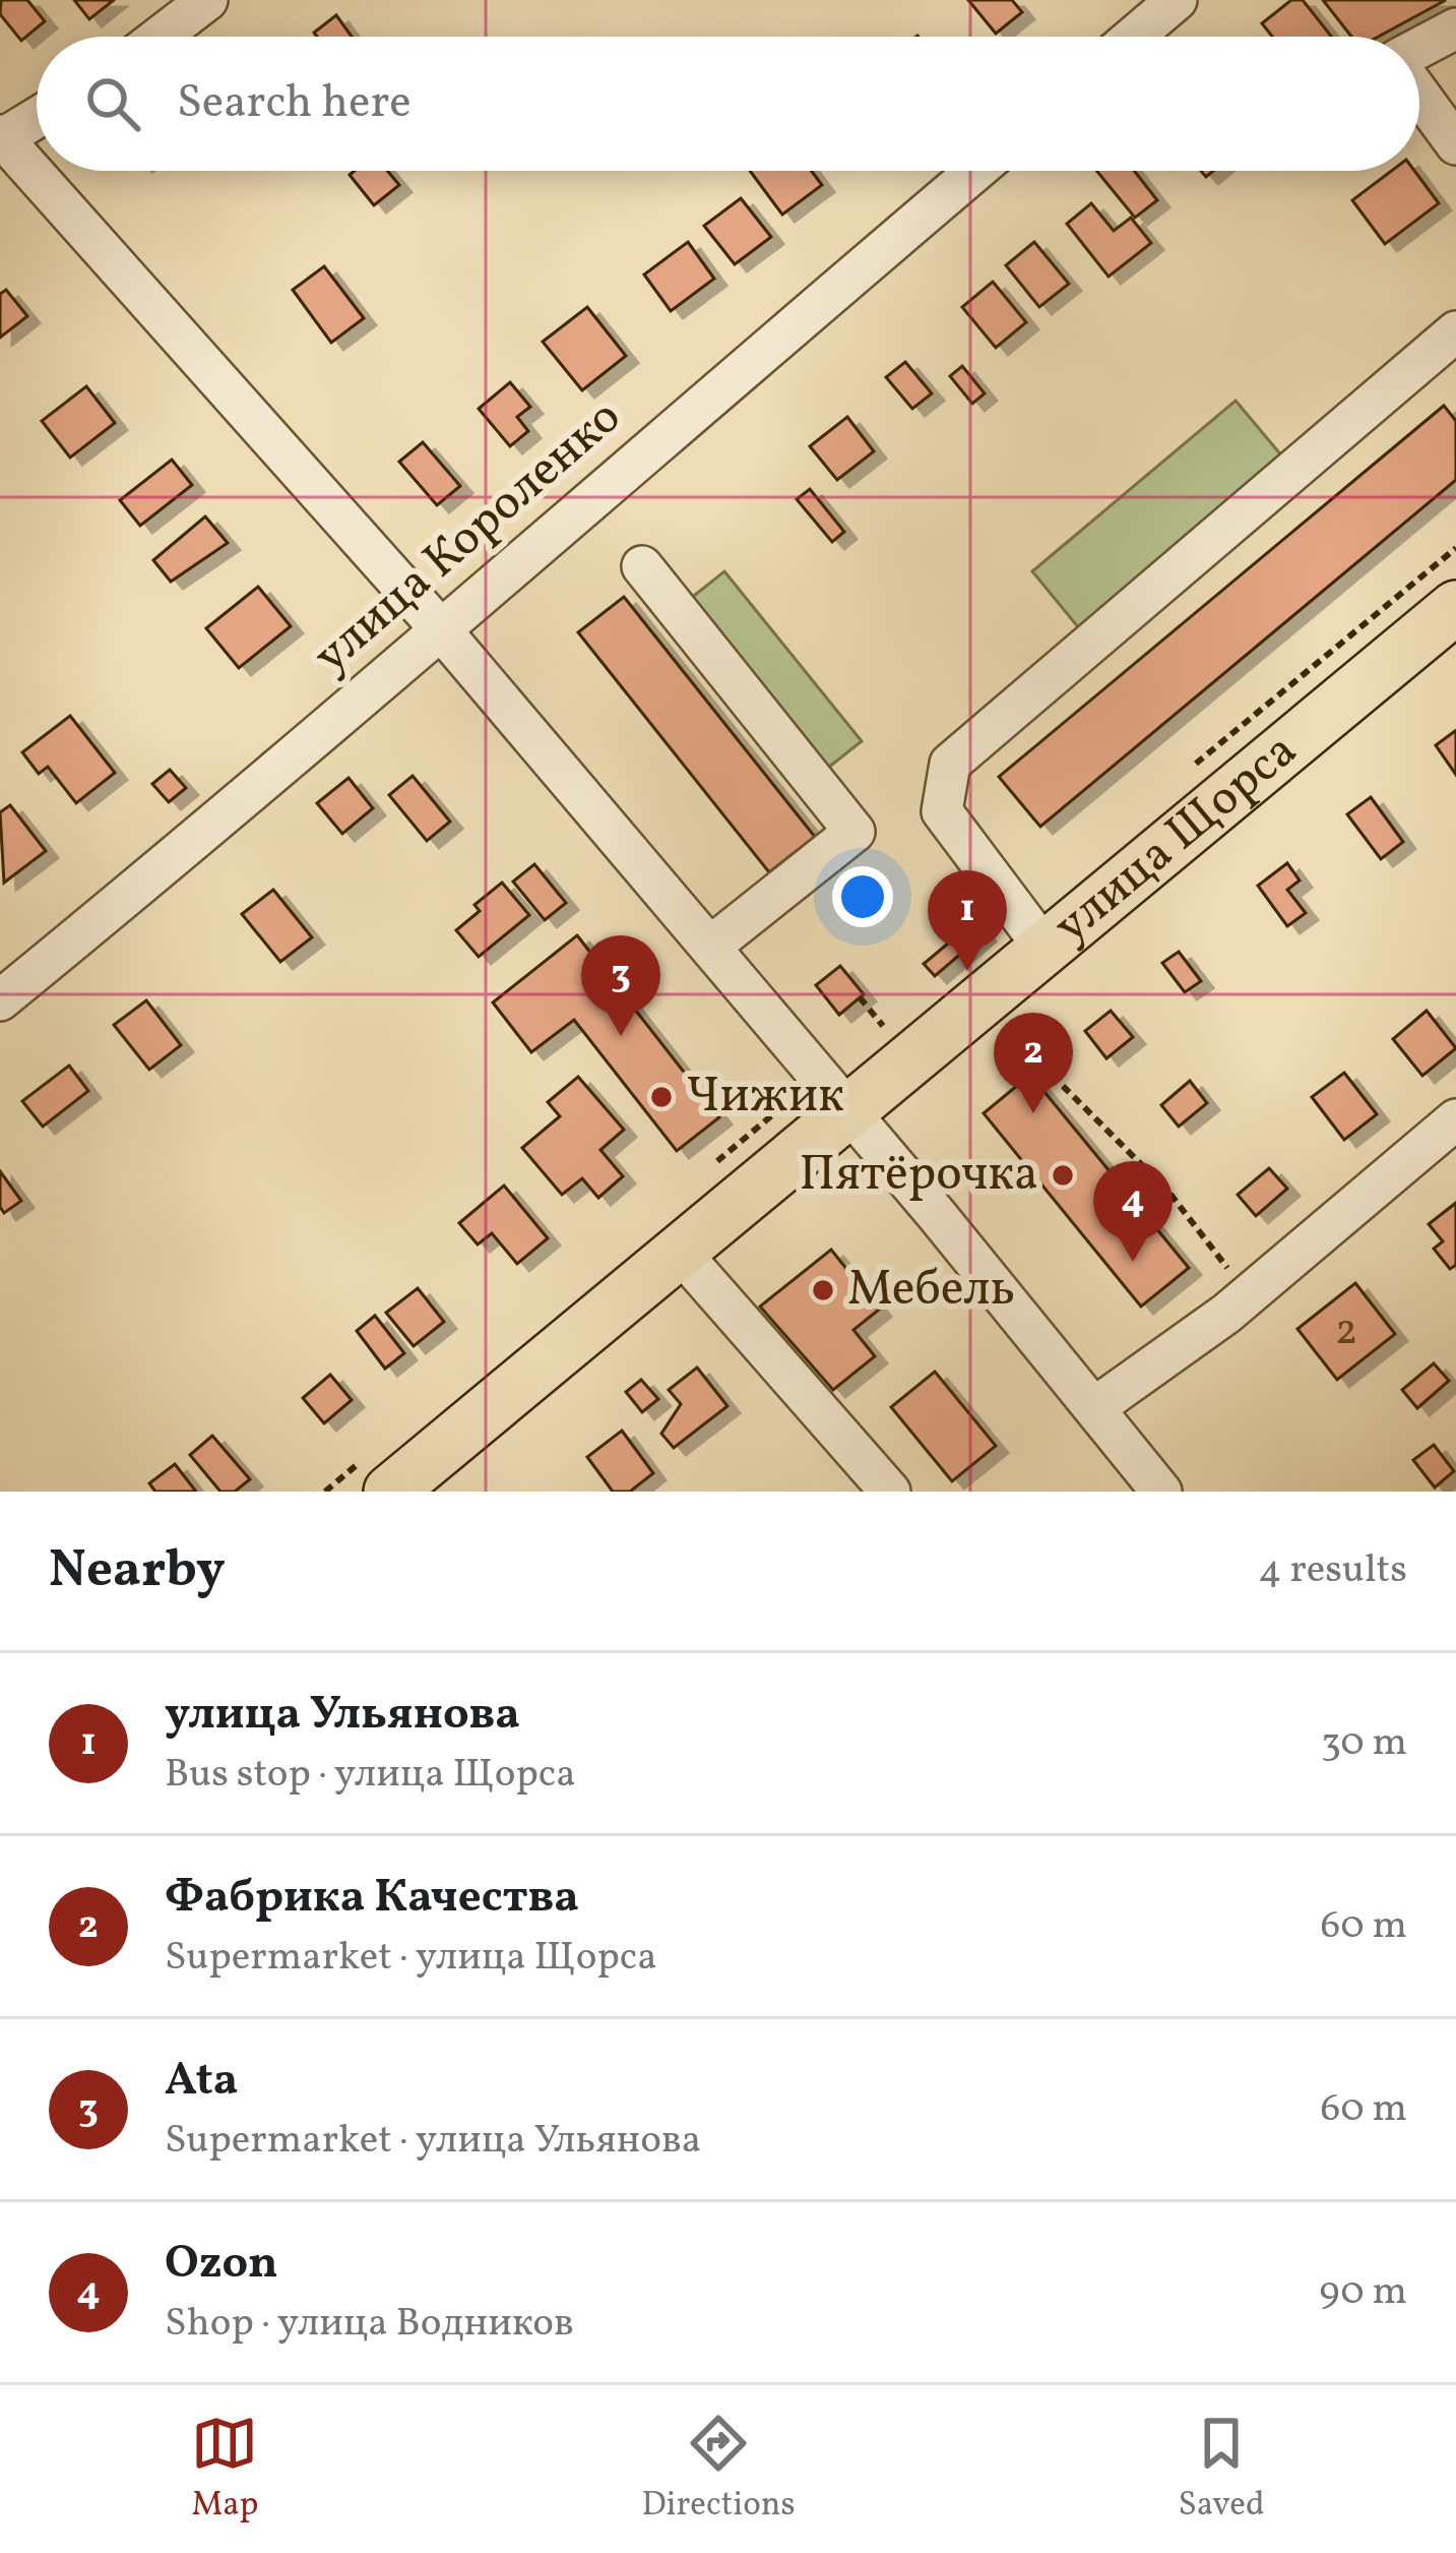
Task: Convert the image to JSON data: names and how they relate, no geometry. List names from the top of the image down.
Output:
{
  "streets": {
    "main road": ["улица Щорса"],
    "street": ["улица Короленко"]
  },
  "places": ["Чижик", "Пятёрочка", "Мебель"],
  "house_numbers": ["2"],
  "page": {
    "search": "Search here",
    "pins": [
      "1",
      "3",
      "2",
      "4"
    ],
    "heading": ["Nearby", "4 results"],
    "list": [
      {
        "mark": "1",
        "name": "улица Ульянова",
        "note": "Bus stop · улица Щорса",
        "value": "30 m"
      },
      {
        "mark": "2",
        "name": "Фабрика Качества",
        "note": "Supermarket · улица Щорса",
        "value": "60 m"
      },
      {
        "mark": "3",
        "name": "Ata",
        "note": "Supermarket · улица Ульянова",
        "value": "60 m"
      },
      {
        "mark": "4",
        "name": "Ozon",
        "note": "Shop · улица Водников",
        "value": "90 m"
      }
    ],
    "nav": ["Map", "Directions", "Saved"]
  }
}
